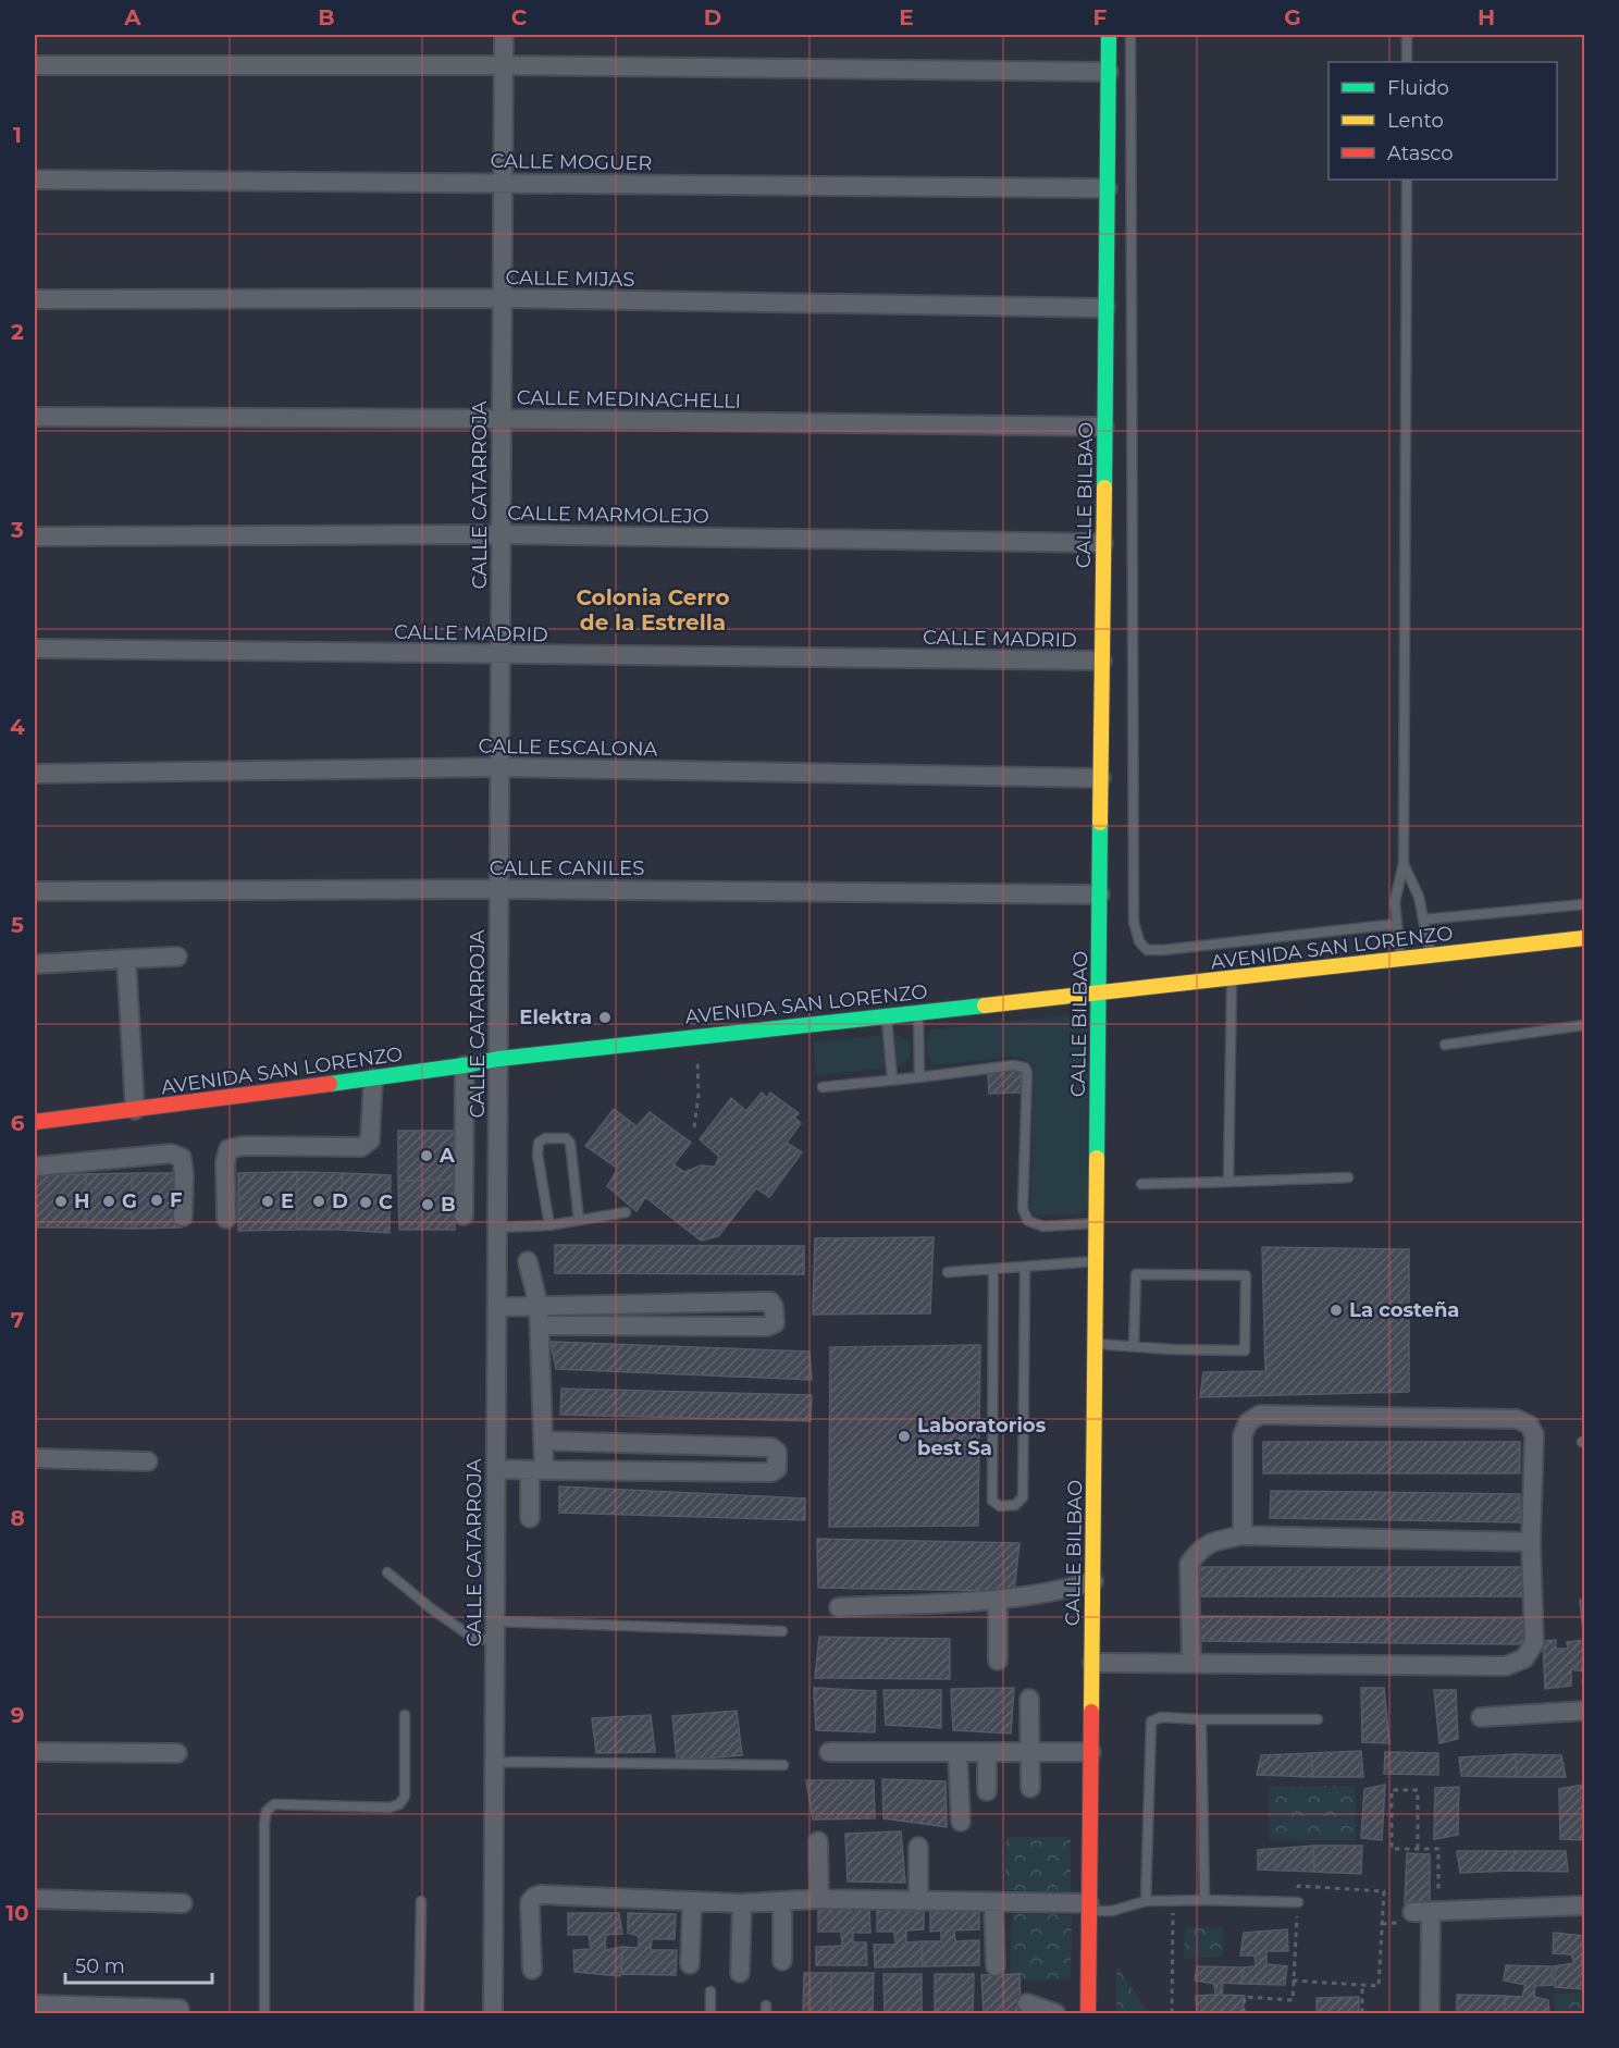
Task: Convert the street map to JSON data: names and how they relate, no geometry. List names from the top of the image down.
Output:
{
  "streets": {
    "street": [
      "CALLE MOGUER",
      "CALLE MIJAS",
      "CALLE MEDINACHELLI",
      "CALLE CATARROJA",
      "CALLE BILBAO",
      "CALLE MARMOLEJO",
      "CALLE MADRID",
      "CALLE ESCALONA",
      "CALLE CANILES",
      "AVENIDA SAN LORENZO"
    ]
  },
  "crossings": [
    ["CALLE MOGUER", "CALLE CATARROJA"],
    ["CALLE MOGUER", "CALLE BILBAO"],
    ["CALLE MIJAS", "CALLE CATARROJA"],
    ["CALLE MIJAS", "CALLE BILBAO"],
    ["CALLE MEDINACHELLI", "CALLE CATARROJA"],
    ["CALLE MEDINACHELLI", "CALLE BILBAO"],
    ["CALLE CATARROJA", "CALLE MARMOLEJO"],
    ["CALLE CATARROJA", "CALLE MADRID"],
    ["CALLE CATARROJA", "CALLE ESCALONA"],
    ["CALLE CATARROJA", "CALLE CANILES"],
    ["CALLE CATARROJA", "AVENIDA SAN LORENZO"],
    ["CALLE BILBAO", "CALLE MARMOLEJO"],
    ["CALLE BILBAO", "CALLE MADRID"],
    ["CALLE BILBAO", "CALLE ESCALONA"],
    ["CALLE BILBAO", "CALLE CANILES"],
    ["CALLE BILBAO", "AVENIDA SAN LORENZO"]
  ],
  "districts": ["Colonia Cerro de la Estrella"],
  "places": [
    "Elektra",
    "A",
    "F",
    "H",
    "G",
    "E",
    "D",
    "C",
    "B",
    "La costeña",
    "Laboratorios best Sa"
  ],
  "legend": ["Fluido", "Lento", "Atasco"],
  "scale_bar": "50 m",
  "grid": {
    "columns": [
      "A",
      "B",
      "C",
      "D",
      "E",
      "F",
      "G",
      "H"
    ],
    "rows": [
      "1",
      "2",
      "3",
      "4",
      "5",
      "6",
      "7",
      "8",
      "9",
      "10"
    ]
  }
}
